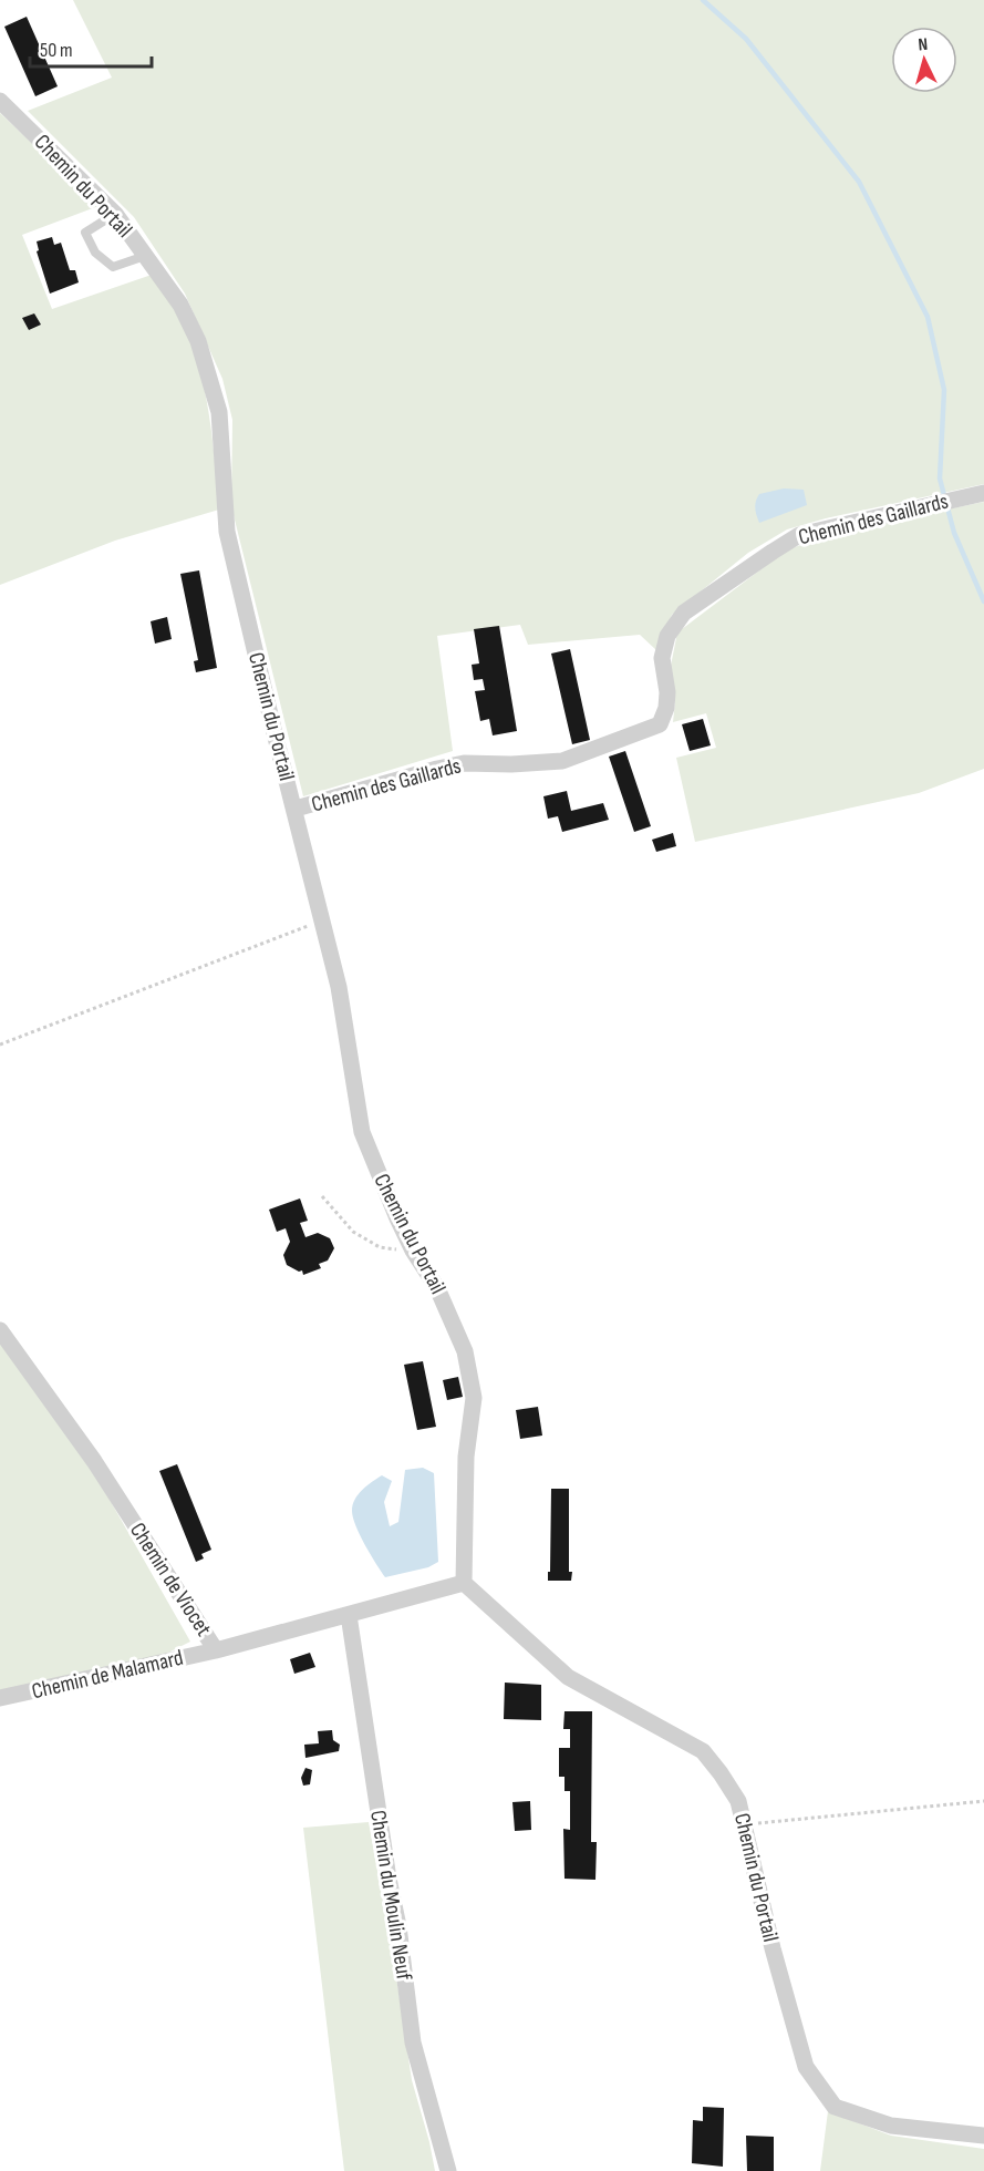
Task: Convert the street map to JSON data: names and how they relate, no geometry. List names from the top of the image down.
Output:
{
  "streets": {
    "street": [
      "Chemin du Portail",
      "Chemin des Gaillards",
      "Chemin de Viocet",
      "Chemin de Malamard",
      "Chemin du Moulin Neuf"
    ]
  },
  "crossings": [
    ["Chemin du Portail", "Chemin des Gaillards"],
    ["Chemin du Portail", "Chemin de Viocet"],
    ["Chemin de Viocet", "Chemin de Malamard"],
    ["Chemin de Viocet", "Chemin du Moulin Neuf"]
  ],
  "scale_bar": "50 m",
  "north": "top"
}
